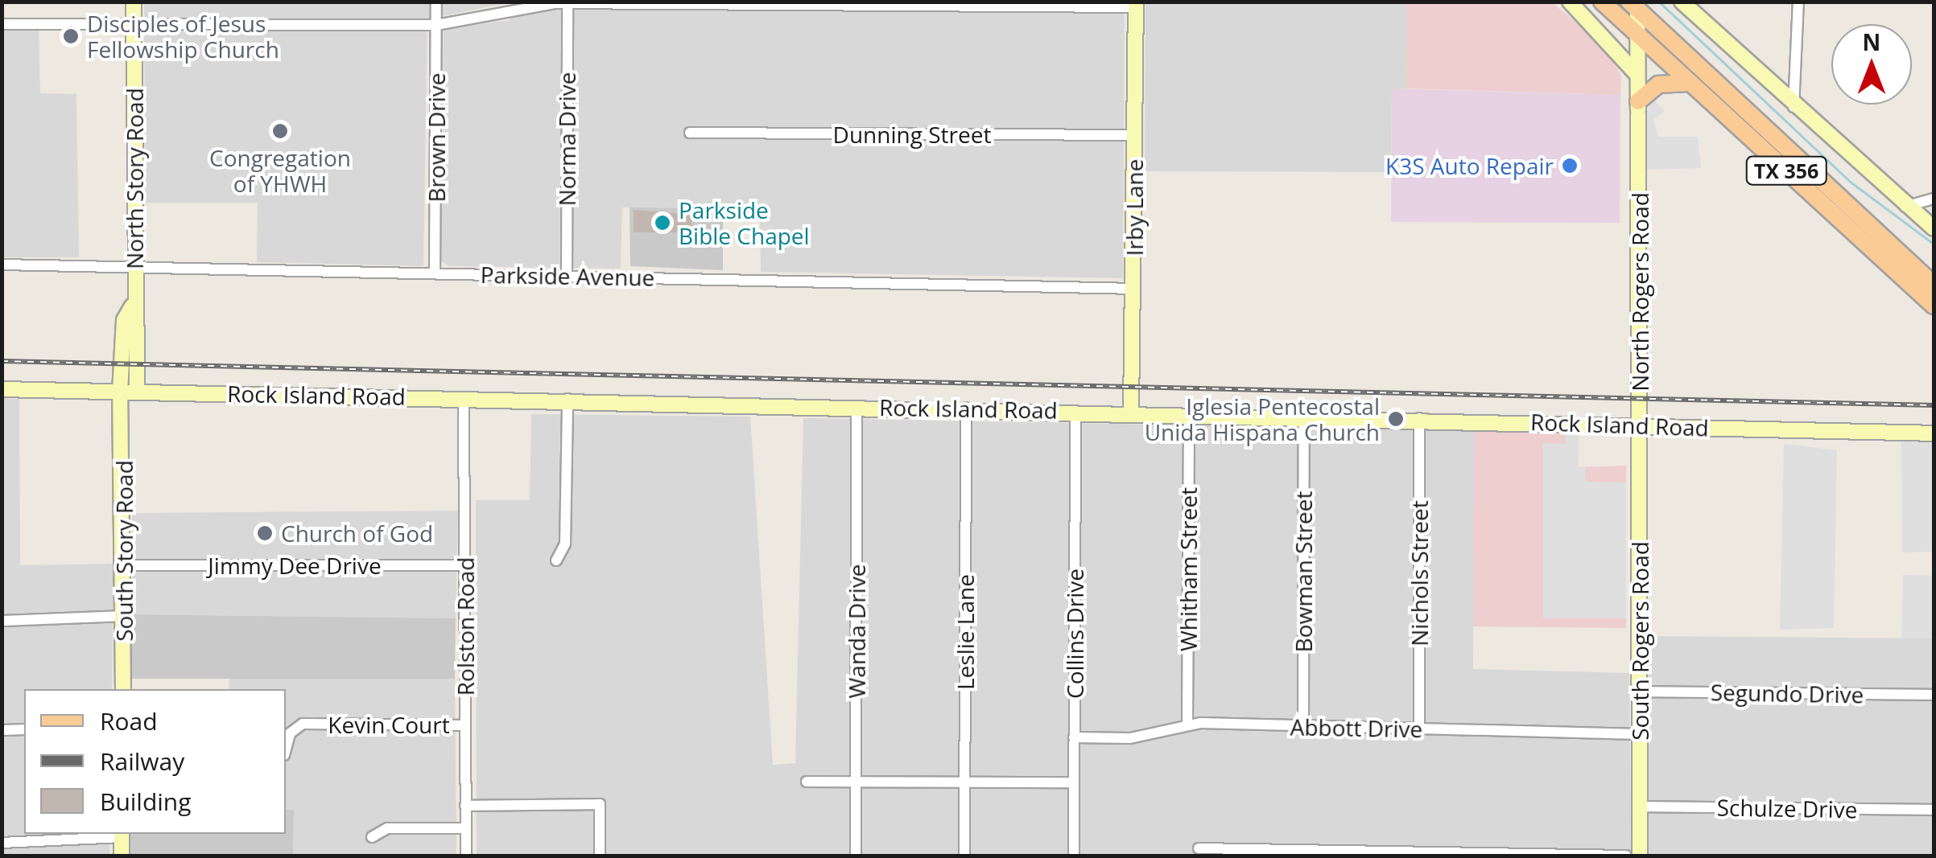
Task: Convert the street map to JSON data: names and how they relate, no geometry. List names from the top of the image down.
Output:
{
  "streets": {
    "main road": [
      "TX 356",
      "North Story Road",
      "Irby Lane",
      "North Rogers Road",
      "Rock Island Road",
      "South Story Road",
      "South Rogers Road"
    ],
    "street": [
      "Dunning Street",
      "Brown Drive",
      "Norma Drive",
      "Parkside Avenue",
      "Jimmy Dee Drive",
      "Whitham Street",
      "Bowman Street",
      "Nichols Street",
      "Rolston Road",
      "Wanda Drive",
      "Leslie Lane",
      "Collins Drive",
      "Segundo Drive",
      "Kevin Court",
      "Abbott Drive",
      "Schulze Drive"
    ]
  },
  "crossings": [
    ["Dunning Street", "Irby Lane"],
    ["Brown Drive", "Parkside Avenue"],
    ["Norma Drive", "Parkside Avenue"],
    ["TX 356", "North Rogers Road"],
    ["North Story Road", "Parkside Avenue"],
    ["North Story Road", "Rock Island Road"],
    ["North Story Road", "South Story Road"],
    ["Irby Lane", "Parkside Avenue"],
    ["Irby Lane", "Rock Island Road"],
    ["North Rogers Road", "Rock Island Road"],
    ["North Rogers Road", "South Rogers Road"],
    ["Rock Island Road", "South Story Road"],
    ["Rock Island Road", "Whitham Street"],
    ["Rock Island Road", "Bowman Street"],
    ["Rock Island Road", "Nichols Street"],
    ["Rock Island Road", "Rolston Road"],
    ["Rock Island Road", "Wanda Drive"],
    ["Rock Island Road", "Leslie Lane"],
    ["Rock Island Road", "Collins Drive"],
    ["Rock Island Road", "South Rogers Road"],
    ["South Story Road", "Jimmy Dee Drive"],
    ["Jimmy Dee Drive", "Rolston Road"],
    ["Whitham Street", "Abbott Drive"],
    ["Bowman Street", "Abbott Drive"],
    ["Nichols Street", "Abbott Drive"],
    ["Rolston Road", "Kevin Court"],
    ["Collins Drive", "Abbott Drive"],
    ["South Rogers Road", "Segundo Drive"],
    ["South Rogers Road", "Abbott Drive"],
    ["South Rogers Road", "Schulze Drive"]
  ],
  "places": [
    "Disciples of Jesus Fellowship Church",
    "Congregation of YHWH",
    "K3S Auto Repair",
    "Parkside Bible Chapel",
    "Iglesia Pentecostal Unida Hispana Church",
    "Church of God"
  ],
  "legend": ["Road", "Railway", "Building"],
  "north": "top"
}
